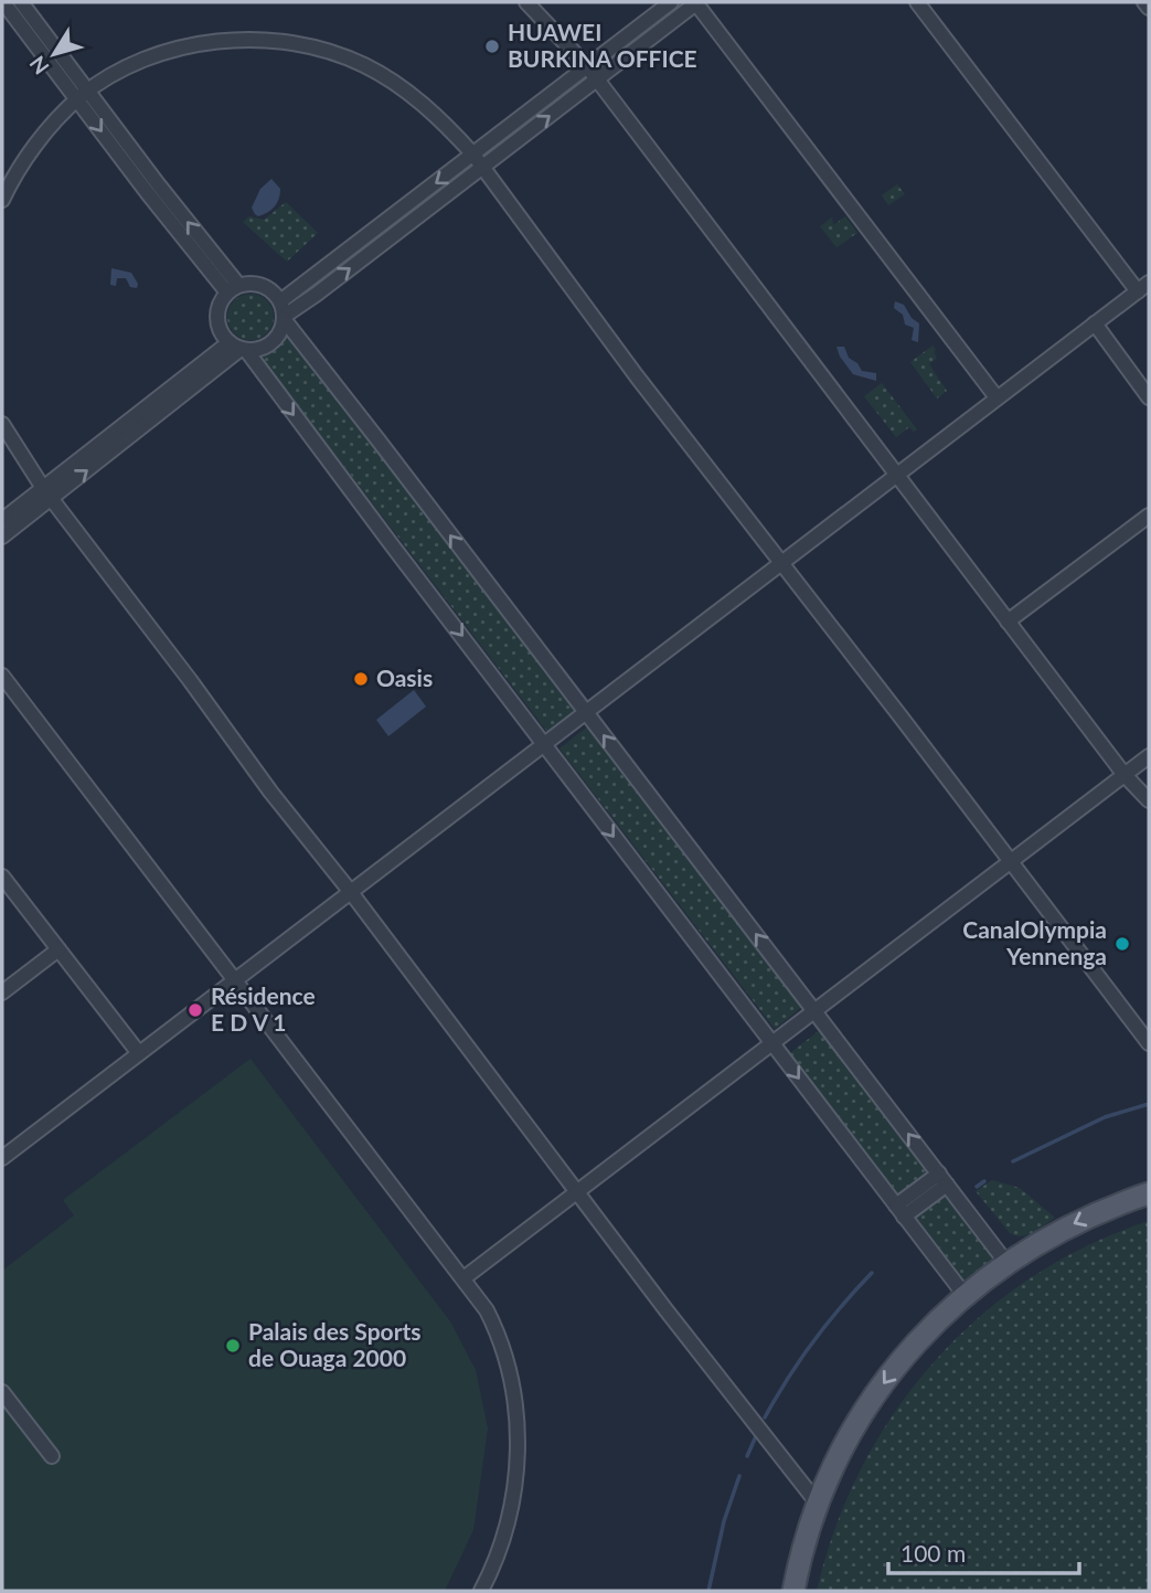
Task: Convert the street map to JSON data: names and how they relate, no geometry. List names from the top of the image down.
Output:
{
  "places": [
    "HUAWEI BURKINA OFFICE",
    "Oasis",
    "CanalOlympia Yennenga",
    "Résidence E D V 1",
    "Palais des Sports de Ouaga 2000"
  ],
  "scale_bar": "100 m",
  "north": "bottom left"
}
